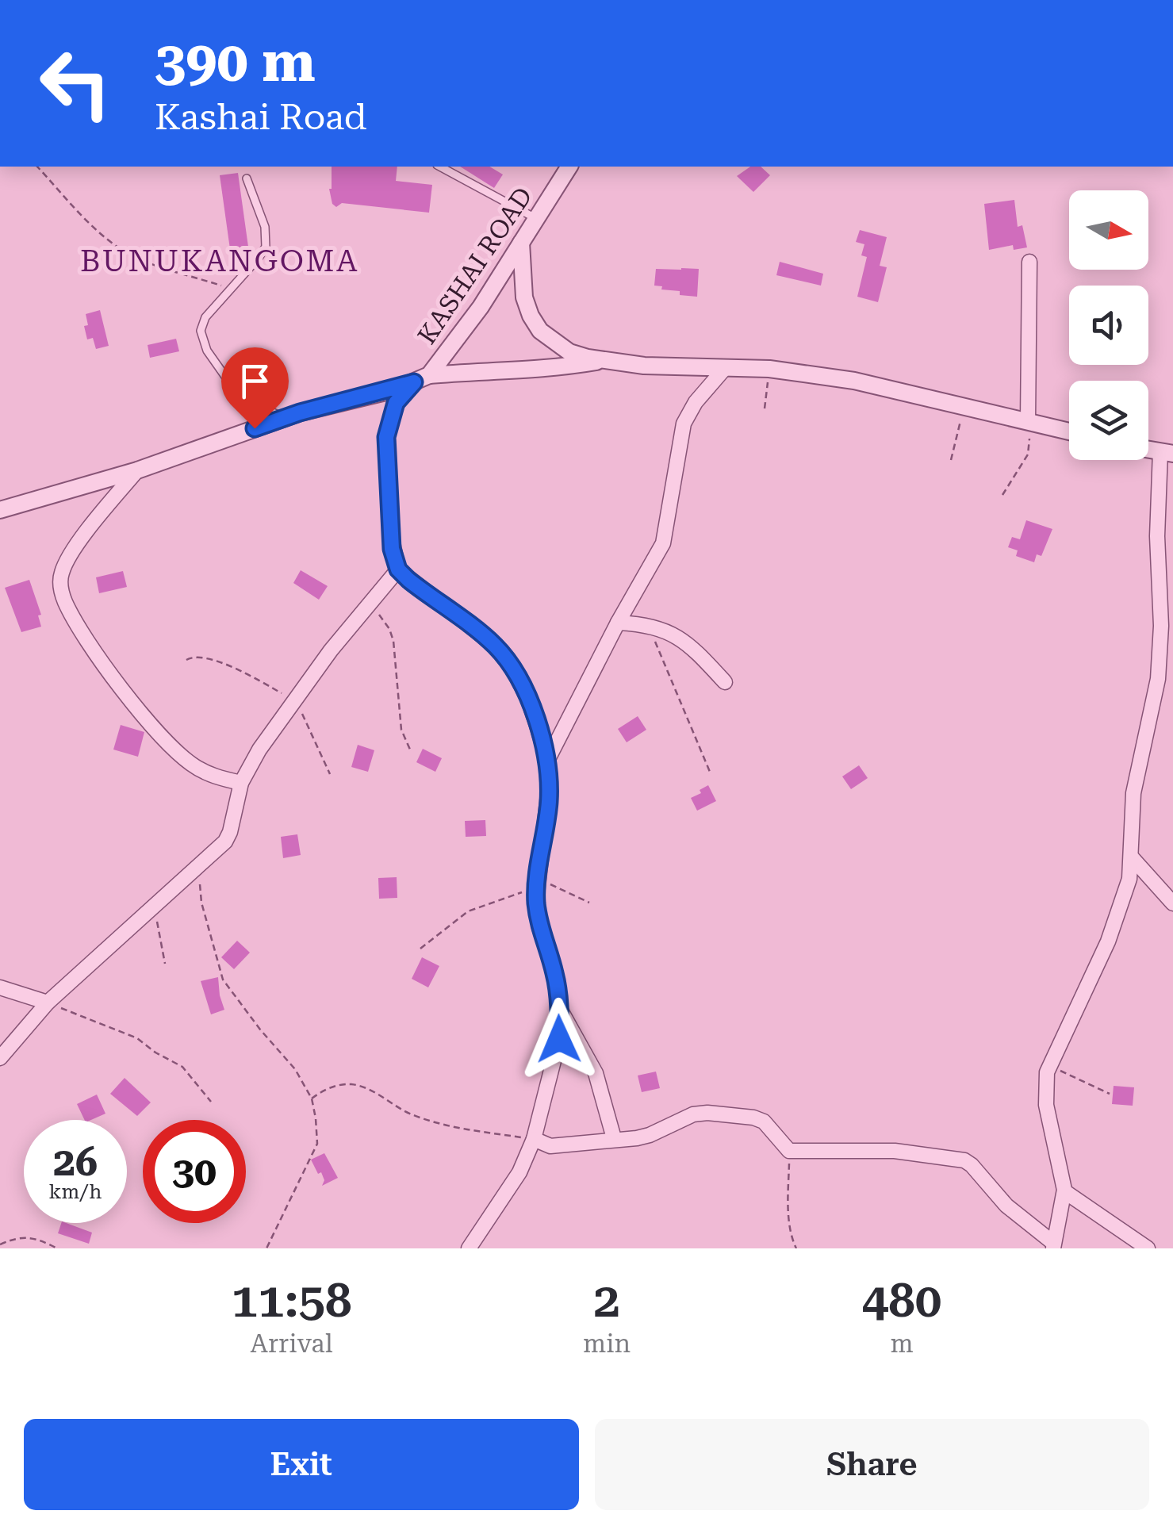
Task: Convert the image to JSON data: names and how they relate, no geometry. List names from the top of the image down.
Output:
{
  "streets": {
    "street": ["KASHAI ROAD"]
  },
  "districts": ["BUNUKANGOMA"],
  "north": "right",
  "page": {
    "turn": ["390 m", "Kashai Road"],
    "speed": "26 km/h",
    "limit": "30",
    "eta": [
      "11:58",
      "Arrival",
      "2",
      "min",
      "480",
      "m"
    ],
    "buttons": ["Exit", "Share"]
  }
}
